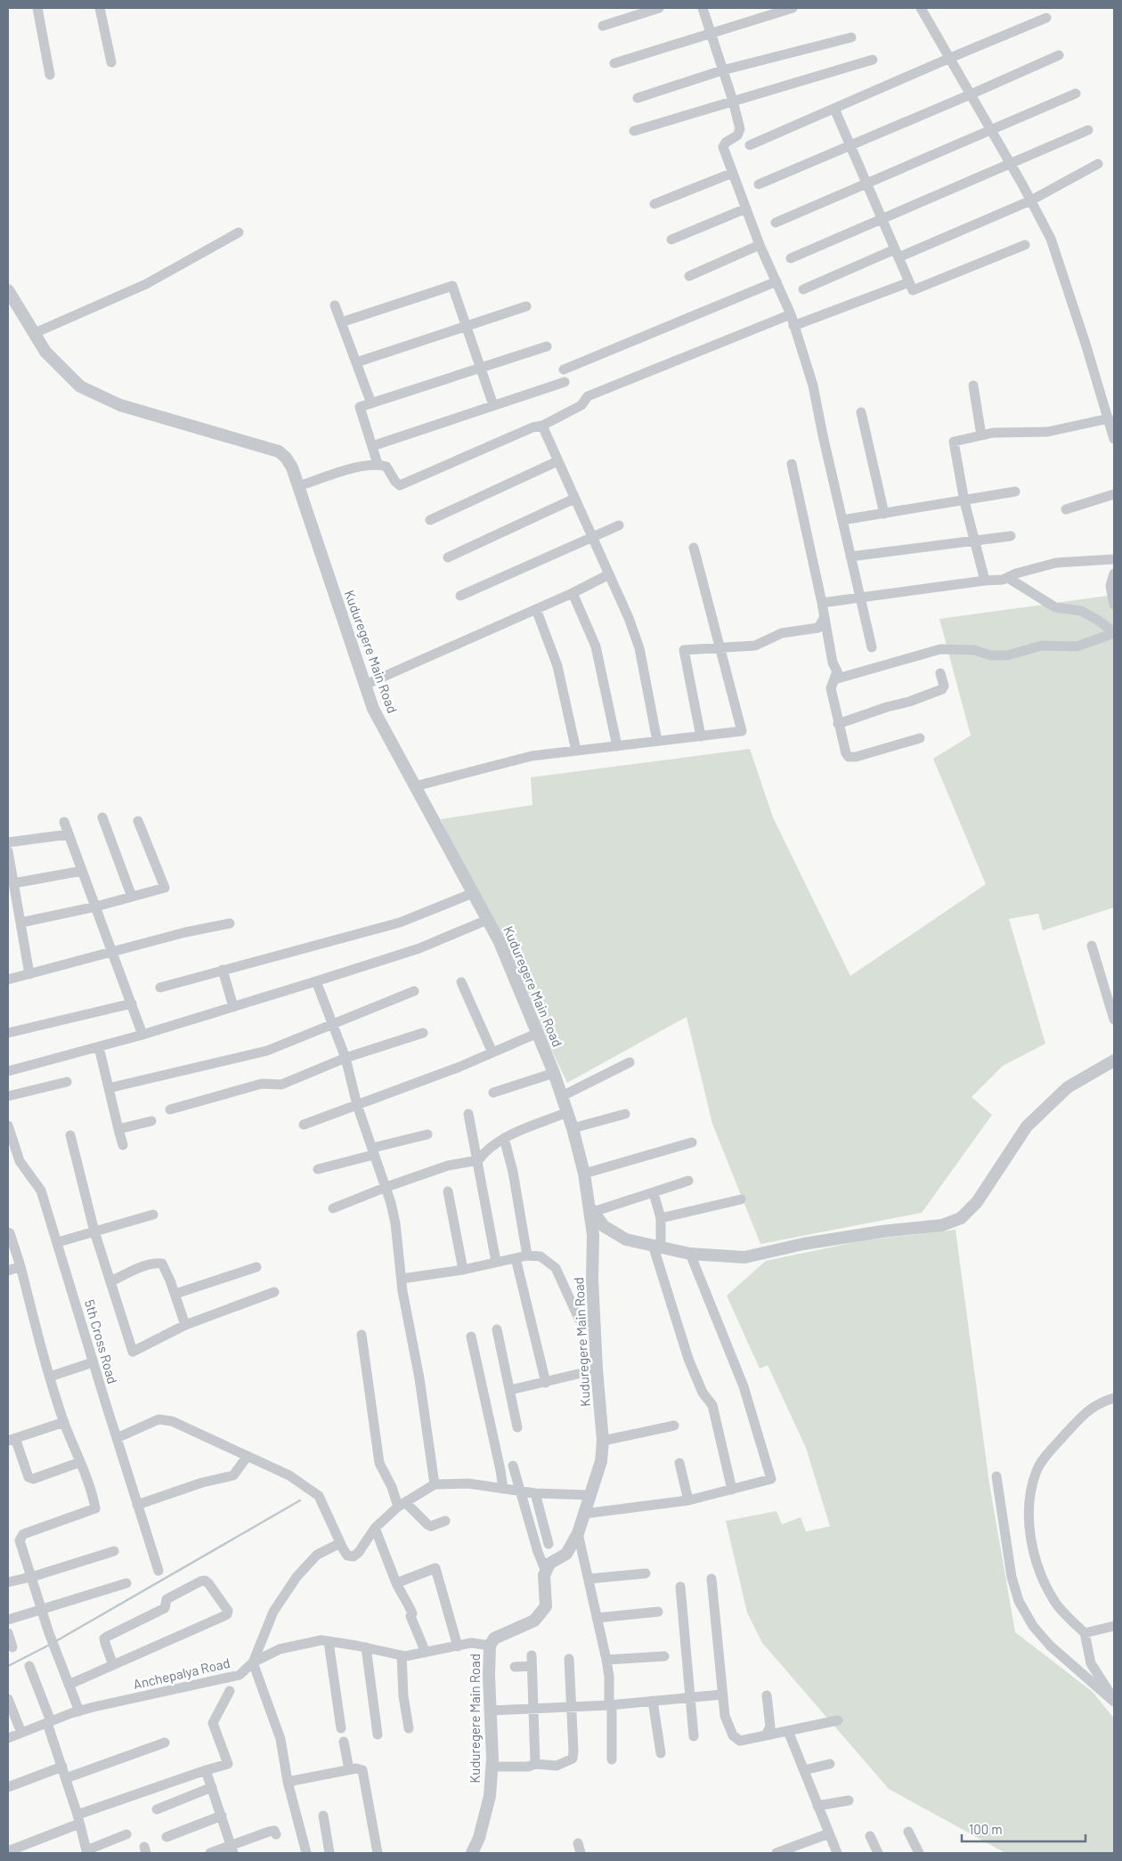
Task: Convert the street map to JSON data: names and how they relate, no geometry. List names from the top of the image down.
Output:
{
  "streets": {
    "street": ["Kuduregere Main Road", "5th Cross Road", "Anchepalya Road"]
  },
  "crossings": [
    ["Kuduregere Main Road", "Anchepalya Road"]
  ],
  "scale_bar": "100 m"
}
